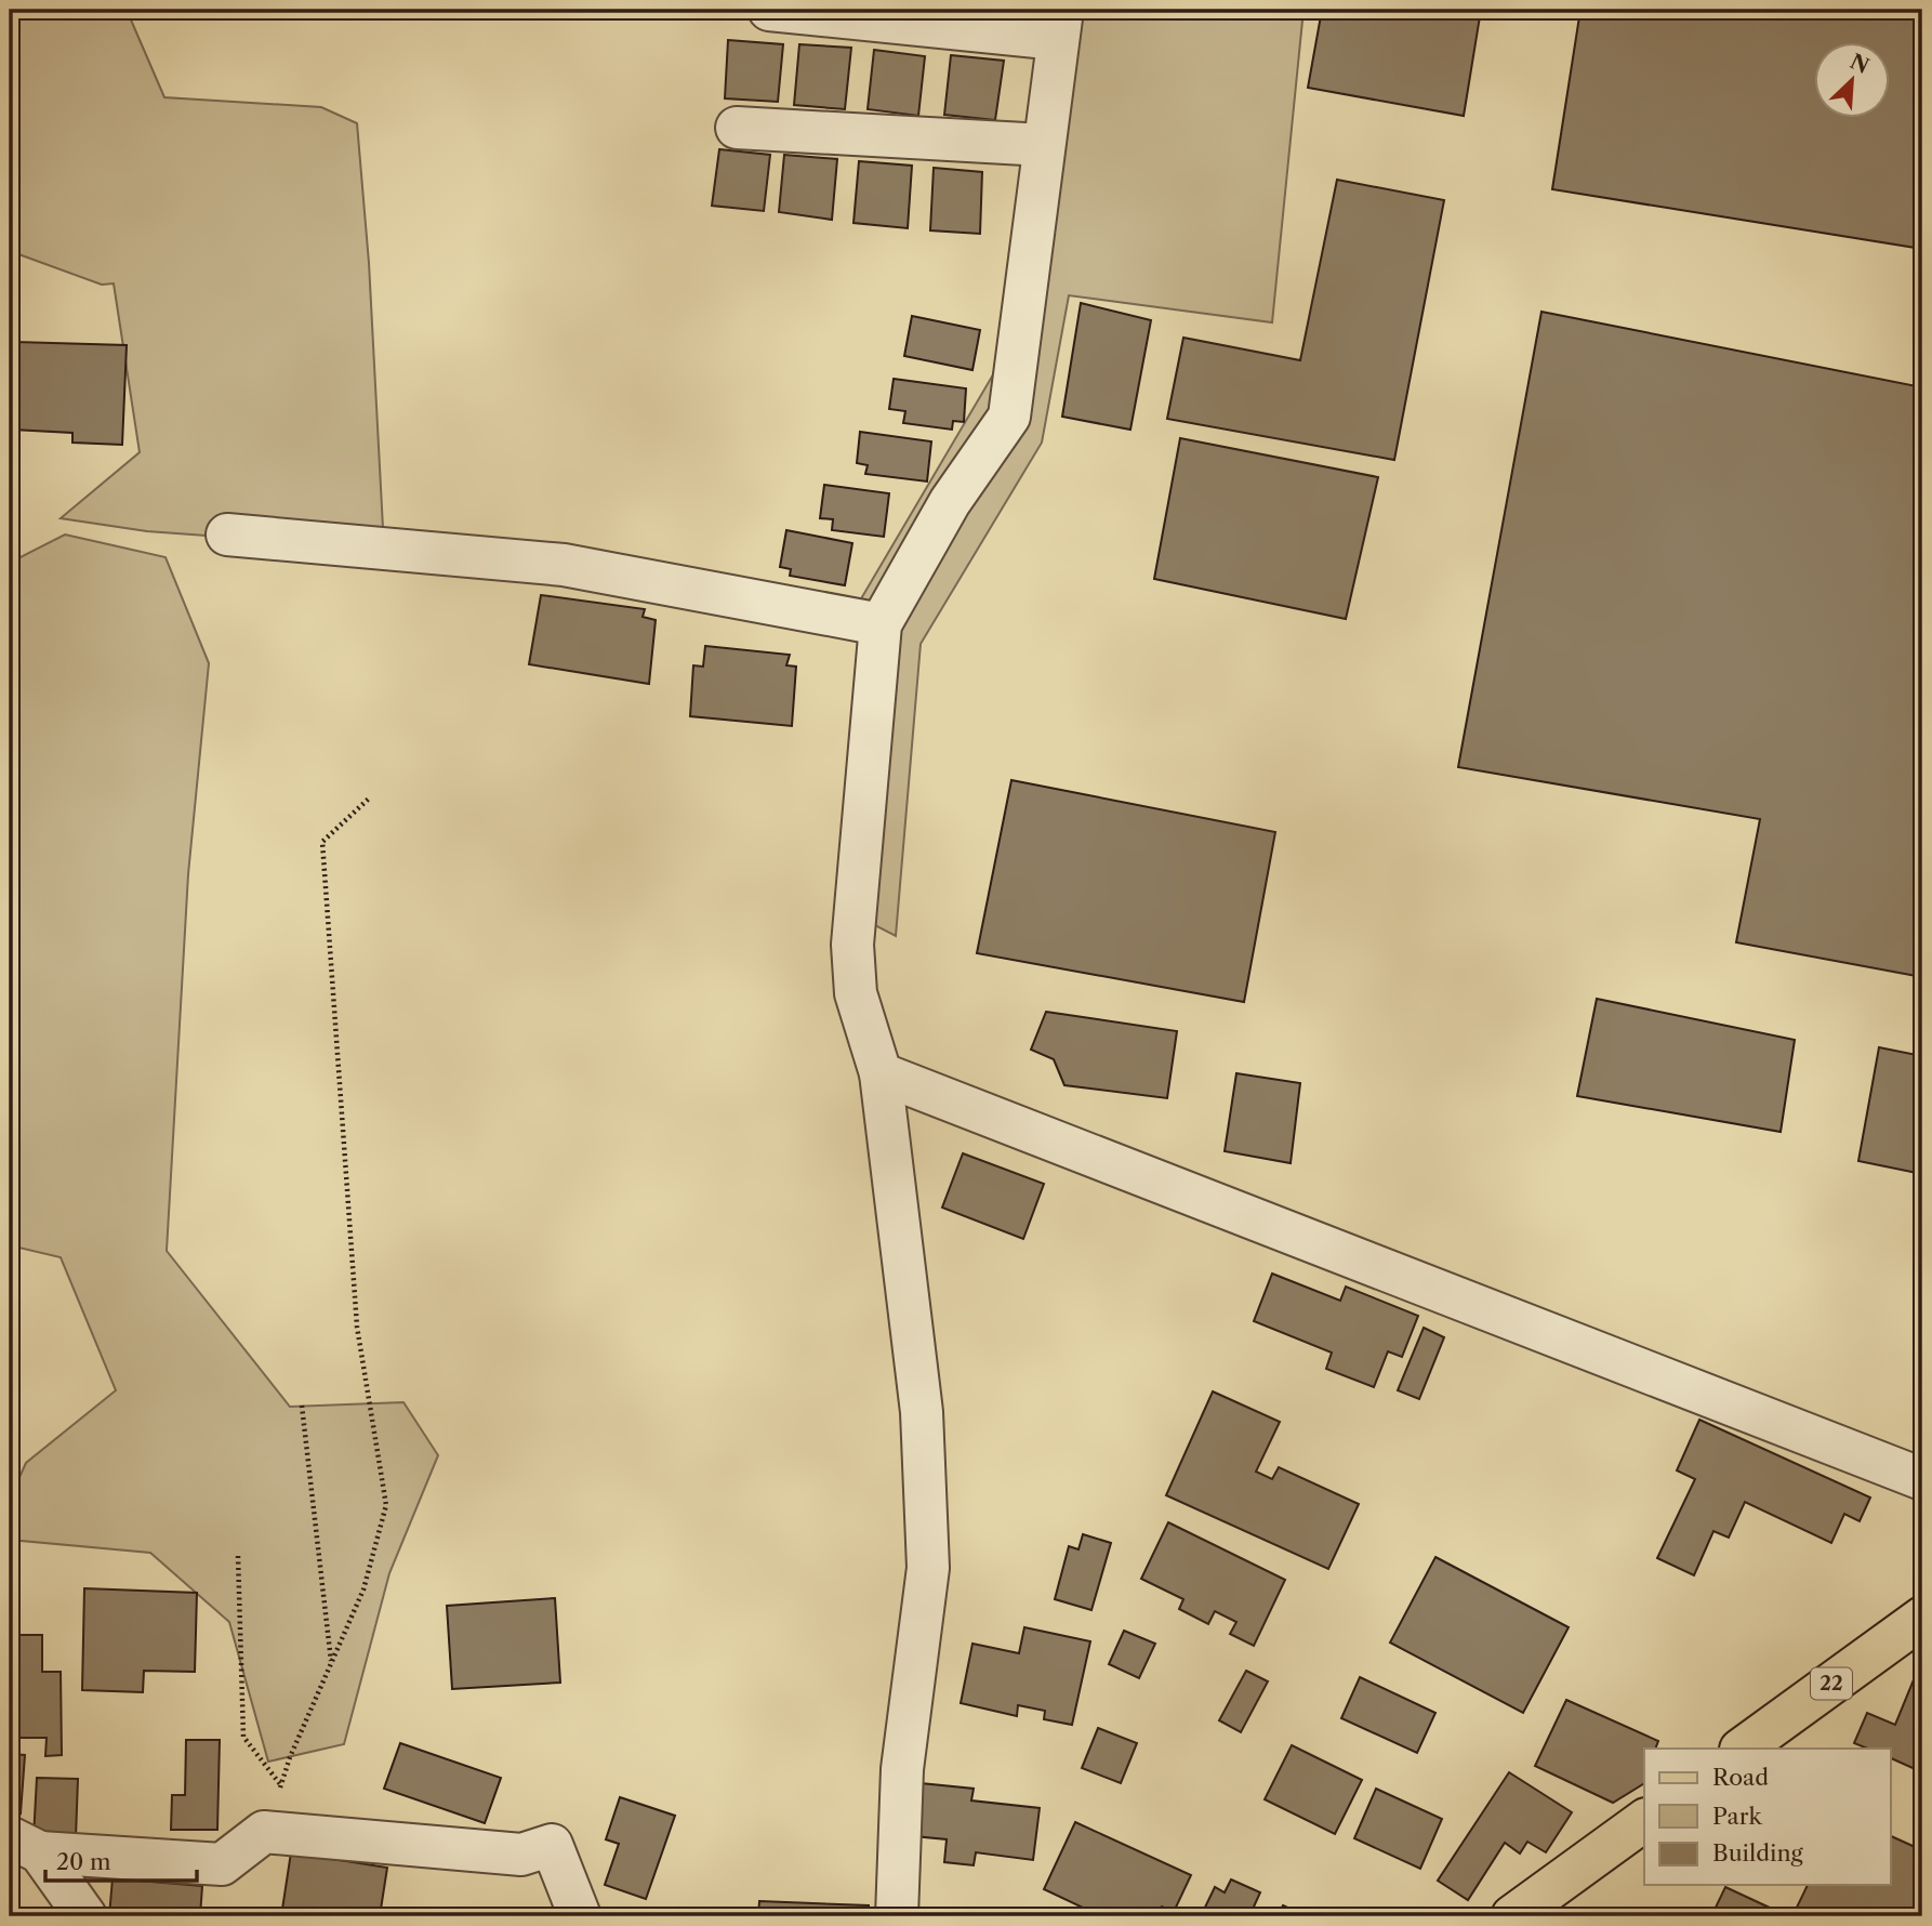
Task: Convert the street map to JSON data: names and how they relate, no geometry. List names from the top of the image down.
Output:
{
  "streets": {
    "main road": ["22"]
  },
  "legend": ["Road", "Park", "Building"],
  "scale_bar": "20 m",
  "north": "top right"
}
